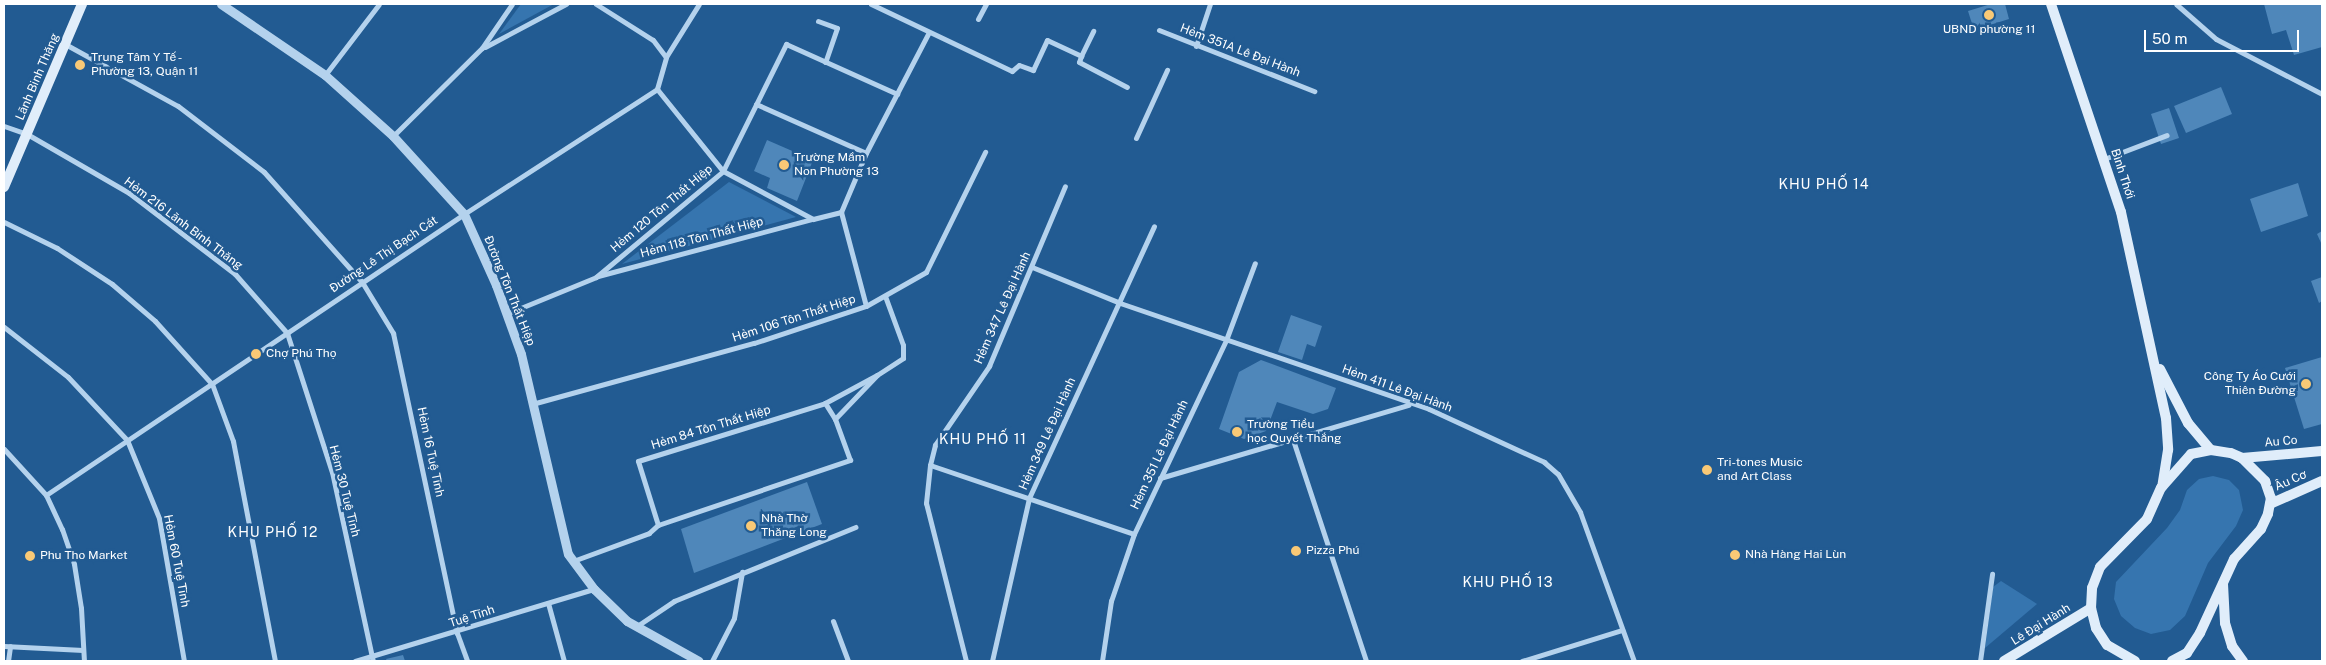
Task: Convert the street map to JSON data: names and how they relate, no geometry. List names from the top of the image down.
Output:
{
  "streets": {
    "main road": [
      "Lãnh Binh Thăng",
      "Bình Thới",
      "Au Co",
      "Âu Cơ",
      "Lê Đại Hành"
    ],
    "street": [
      "Hẻm 351A Lê Đại Hành",
      "Hẻm 120 Tôn Thất Hiệp",
      "Hẻm 216 Lãnh Binh Thăng",
      "Hẻm 118 Tôn Thất Hiệp",
      "Đường Lê Thị Bạch Cát",
      "Đường Tôn Thất Hiệp",
      "Hẻm 347 Lê Đại Hành",
      "Hẻm 106 Tôn Thất Hiệp",
      "Hẻm 411 Lê Đại Hành",
      "Hẻm 84 Tôn Thất Hiệp",
      "Hẻm 349 Lê Đại Hành",
      "Hẻm 16 Tuệ Tĩnh",
      "Hẻm 351 Lê Đại Hành",
      "Hẻm 30 Tuệ Tĩnh",
      "Hẻm 60 Tuệ Tĩnh",
      "Tuệ Tĩnh"
    ]
  },
  "crossings": [
    ["Lãnh Binh Thăng", "Hẻm 216 Lãnh Binh Thăng"],
    ["Lãnh Binh Thăng", "Hẻm 16 Tuệ Tĩnh"],
    ["Hẻm 120 Tôn Thất Hiệp", "Hẻm 118 Tôn Thất Hiệp"],
    ["Hẻm 120 Tôn Thất Hiệp", "Đường Tôn Thất Hiệp"],
    ["Hẻm 216 Lãnh Binh Thăng", "Đường Lê Thị Bạch Cát"],
    ["Hẻm 216 Lãnh Binh Thăng", "Hẻm 30 Tuệ Tĩnh"],
    ["Đường Lê Thị Bạch Cát", "Đường Tôn Thất Hiệp"],
    ["Đường Lê Thị Bạch Cát", "Hẻm 16 Tuệ Tĩnh"],
    ["Đường Lê Thị Bạch Cát", "Hẻm 30 Tuệ Tĩnh"],
    ["Đường Lê Thị Bạch Cát", "Hẻm 60 Tuệ Tĩnh"],
    ["Đường Tôn Thất Hiệp", "Hẻm 106 Tôn Thất Hiệp"],
    ["Đường Tôn Thất Hiệp", "Tuệ Tĩnh"],
    ["Hẻm 347 Lê Đại Hành", "Hẻm 411 Lê Đại Hành"],
    ["Hẻm 411 Lê Đại Hành", "Hẻm 349 Lê Đại Hành"],
    ["Hẻm 411 Lê Đại Hành", "Hẻm 351 Lê Đại Hành"],
    ["Hẻm 16 Tuệ Tĩnh", "Tuệ Tĩnh"],
    ["Hẻm 30 Tuệ Tĩnh", "Tuệ Tĩnh"]
  ],
  "districts": [
    "KHU PHỐ 14",
    "KHU PHỐ 11",
    "KHU PHỐ 12",
    "KHU PHỐ 13"
  ],
  "places": [
    "UBND phường 11",
    "Trung Tâm Y Tế - Phường 13, Quận 11",
    "Trường Mầm Non Phường 13",
    "Chợ Phú Thọ",
    "Công Ty Áo Cưới Thiên Đường",
    "Trường Tiểu học Quyết Thắng",
    "Tri-tones Music and Art Class",
    "Nhà Thờ Thăng Long",
    "Pizza Phú",
    "Nhà Hàng Hai Lùn",
    "Phu Tho Market"
  ],
  "scale_bar": "50 m"
}
